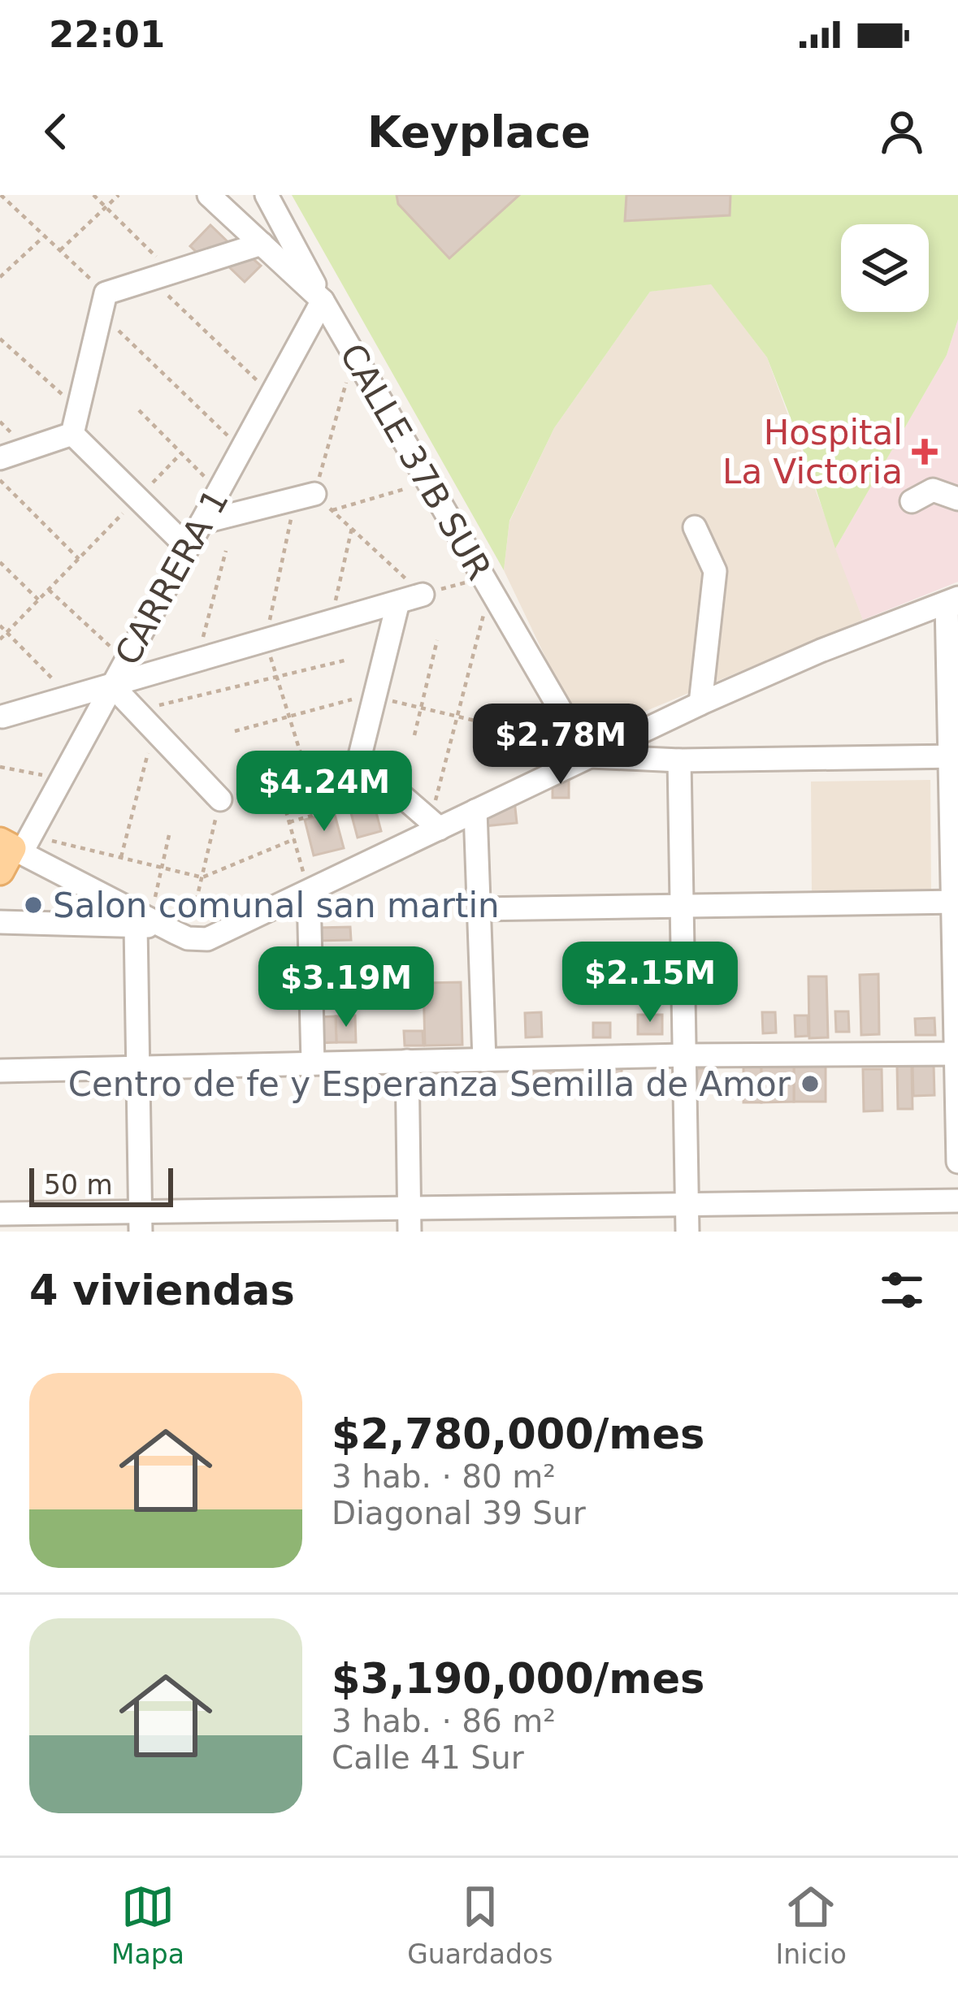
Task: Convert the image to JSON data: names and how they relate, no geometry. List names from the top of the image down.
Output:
{
  "streets": {
    "street": ["CALLE 37B SUR", "CARRERA 1"]
  },
  "crossings": [
    ["CALLE 37B SUR", "CARRERA 1"]
  ],
  "places": {
    "health": ["Hospital La Victoria"],
    "other": ["Salon comunal san martin", "Centro de fe y Esperanza Semilla de Amor"]
  },
  "scale_bar": "50 m",
  "page": {
    "status": "22:01",
    "header": "Keyplace",
    "price": [
      "$2.78M",
      "$4.24M",
      "$2.15M",
      "$3.19M"
    ],
    "scale": "50 m",
    "heading": "4 viviendas",
    "list": [
      {
        "name": "$2,780,000/mes",
        "note": "3 hab. · 80 m² · Diagonal 39 Sur"
      },
      {
        "name": "$3,190,000/mes",
        "note": "3 hab. · 86 m² · Calle 41 Sur"
      }
    ],
    "tabs": ["Mapa", "Guardados", "Inicio"]
  }
}
